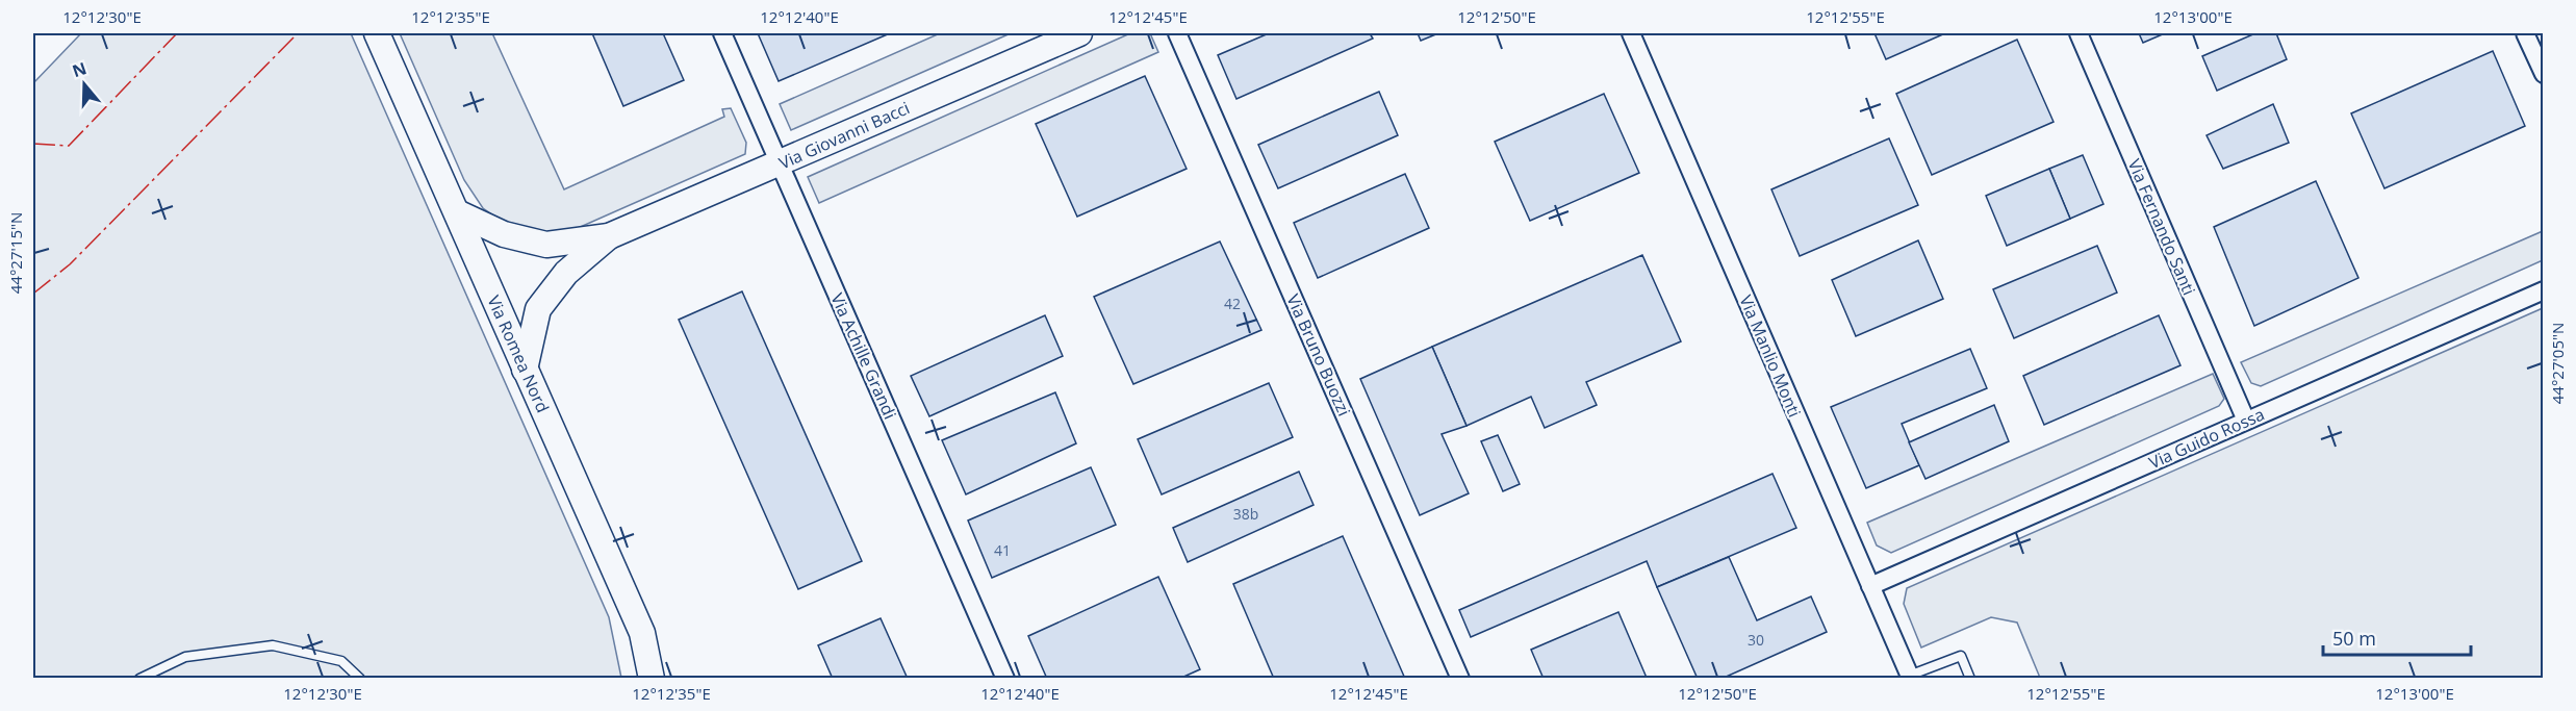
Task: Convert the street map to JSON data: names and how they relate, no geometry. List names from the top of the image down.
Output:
{
  "streets": {
    "main road": ["Via Giovanni Bacci", "Via Romea Nord"],
    "street": [
      "Via Fernando Santi",
      "Via Bruno Buozzi",
      "Via Achille Grandi",
      "Via Manlio Monti",
      "Via Guido Rossa"
    ]
  },
  "crossings": [
    ["Via Giovanni Bacci", "Via Romea Nord"],
    ["Via Giovanni Bacci", "Via Achille Grandi"],
    ["Via Fernando Santi", "Via Guido Rossa"],
    ["Via Manlio Monti", "Via Guido Rossa"]
  ],
  "house_numbers": [
    "42",
    "38b",
    "41",
    "30"
  ],
  "scale_bar": "50 m",
  "north": "top",
  "coordinates": [
    "12°12'30\"E",
    "12°12'35\"E",
    "12°12'40\"E",
    "12°12'45\"E",
    "12°12'50\"E",
    "12°12'55\"E",
    "12°13'00\"E",
    "44°27'15\"N",
    "44°27'05\"N"
  ]
}
